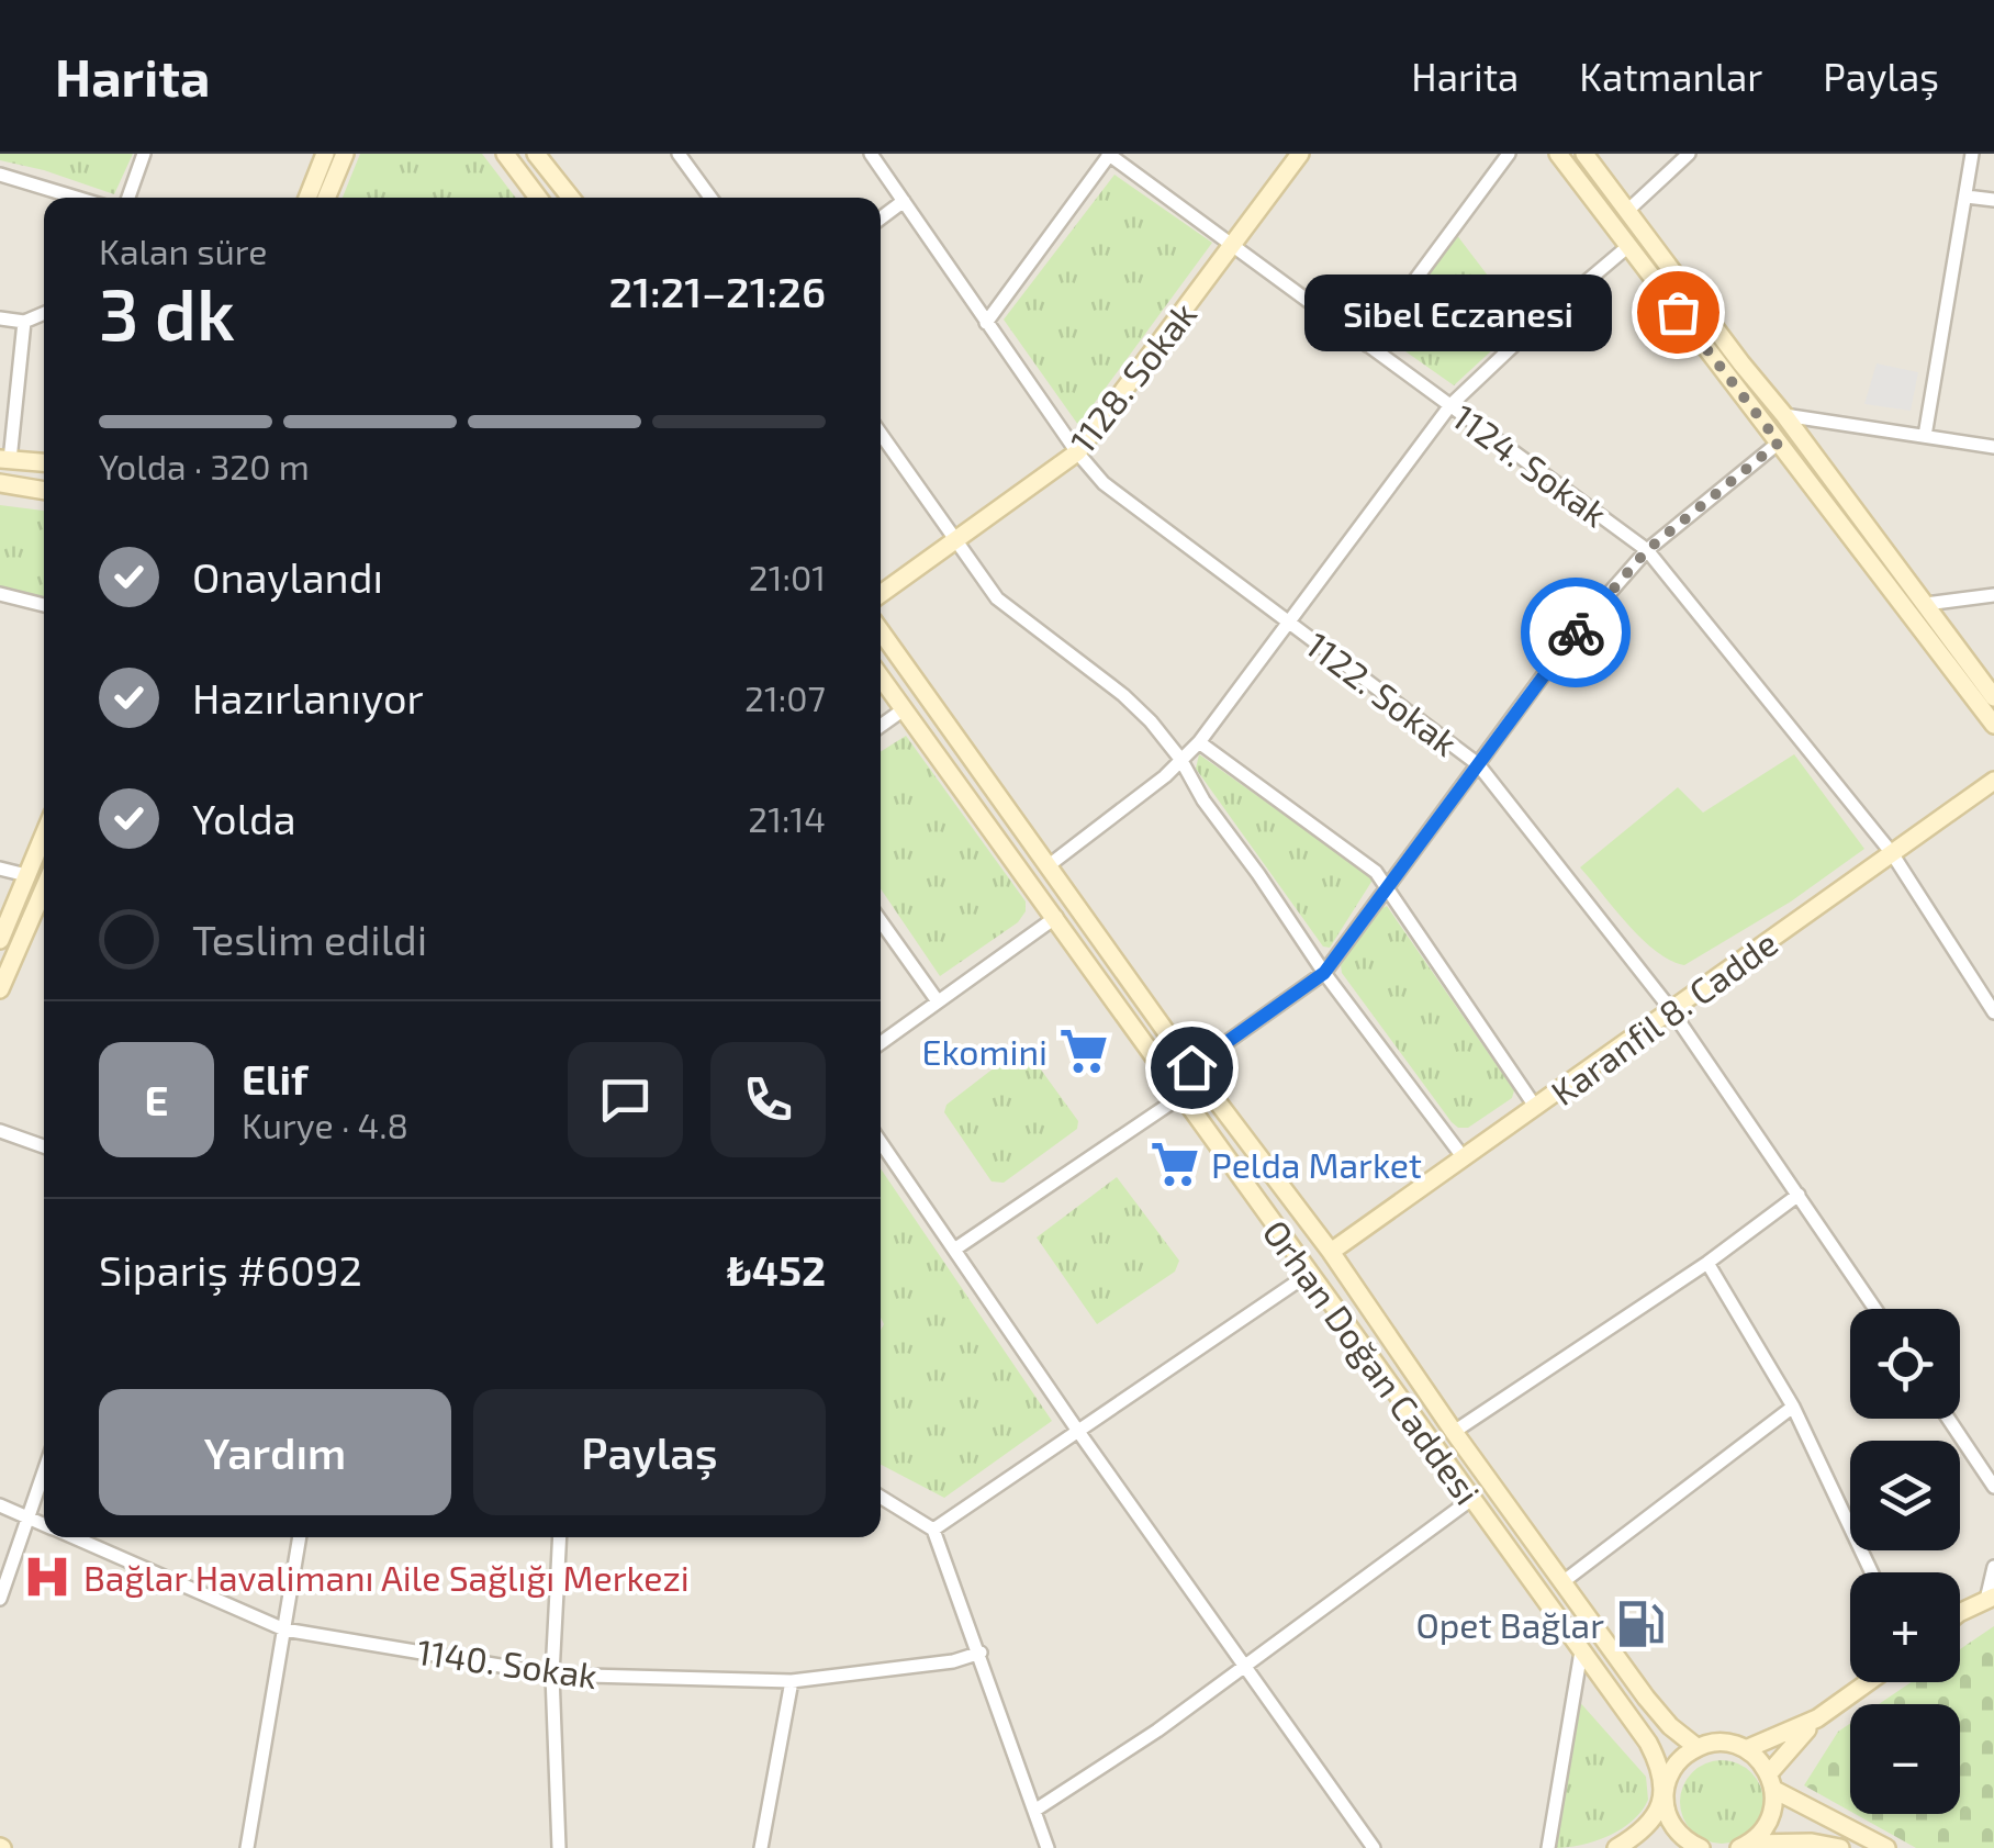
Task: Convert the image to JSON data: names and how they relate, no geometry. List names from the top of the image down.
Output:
{
  "streets": {
    "main road": ["1128. Sokak", "Karanfil 8. Cadde", "Orhan Doğan Caddesi"],
    "street": ["1124. Sokak", "1122. Sokak", "1140. Sokak"]
  },
  "crossings": [
    ["1128. Sokak", "1124. Sokak"],
    ["1128. Sokak", "1122. Sokak"],
    ["1124. Sokak", "Karanfil 8. Cadde"],
    ["1122. Sokak", "Karanfil 8. Cadde"]
  ],
  "places": {
    "other": ["Sibel Eczanesi"],
    "supermarket": ["Ekomini", "Pelda Market"],
    "hospital": ["Bağlar Havalimanı Aile Sağlığı Merkezi"],
    "fuel station": ["Opet Bağlar"]
  },
  "page": {
    "header": "Harita",
    "nav": ["Harita", "Katmanlar", "Paylaş"],
    "heading": ["3 dk", "Kalan süre", "21:21–21:26"],
    "panel": [
      "Elif",
      "Kurye · 4.8",
      "Sipariş #6092",
      "₺452"
    ],
    "bubble": "Sibel Eczanesi",
    "bar": "Yolda · 320 m",
    "list": [
      ["Onaylandı", "21:01"],
      ["Hazırlanıyor", "21:07"],
      ["Yolda", "21:14"],
      "Teslim edildi"
    ],
    "round": "E",
    "map_buttons": ["+", "−"],
    "buttons": ["Yardım", "Paylaş"]
  }
}
